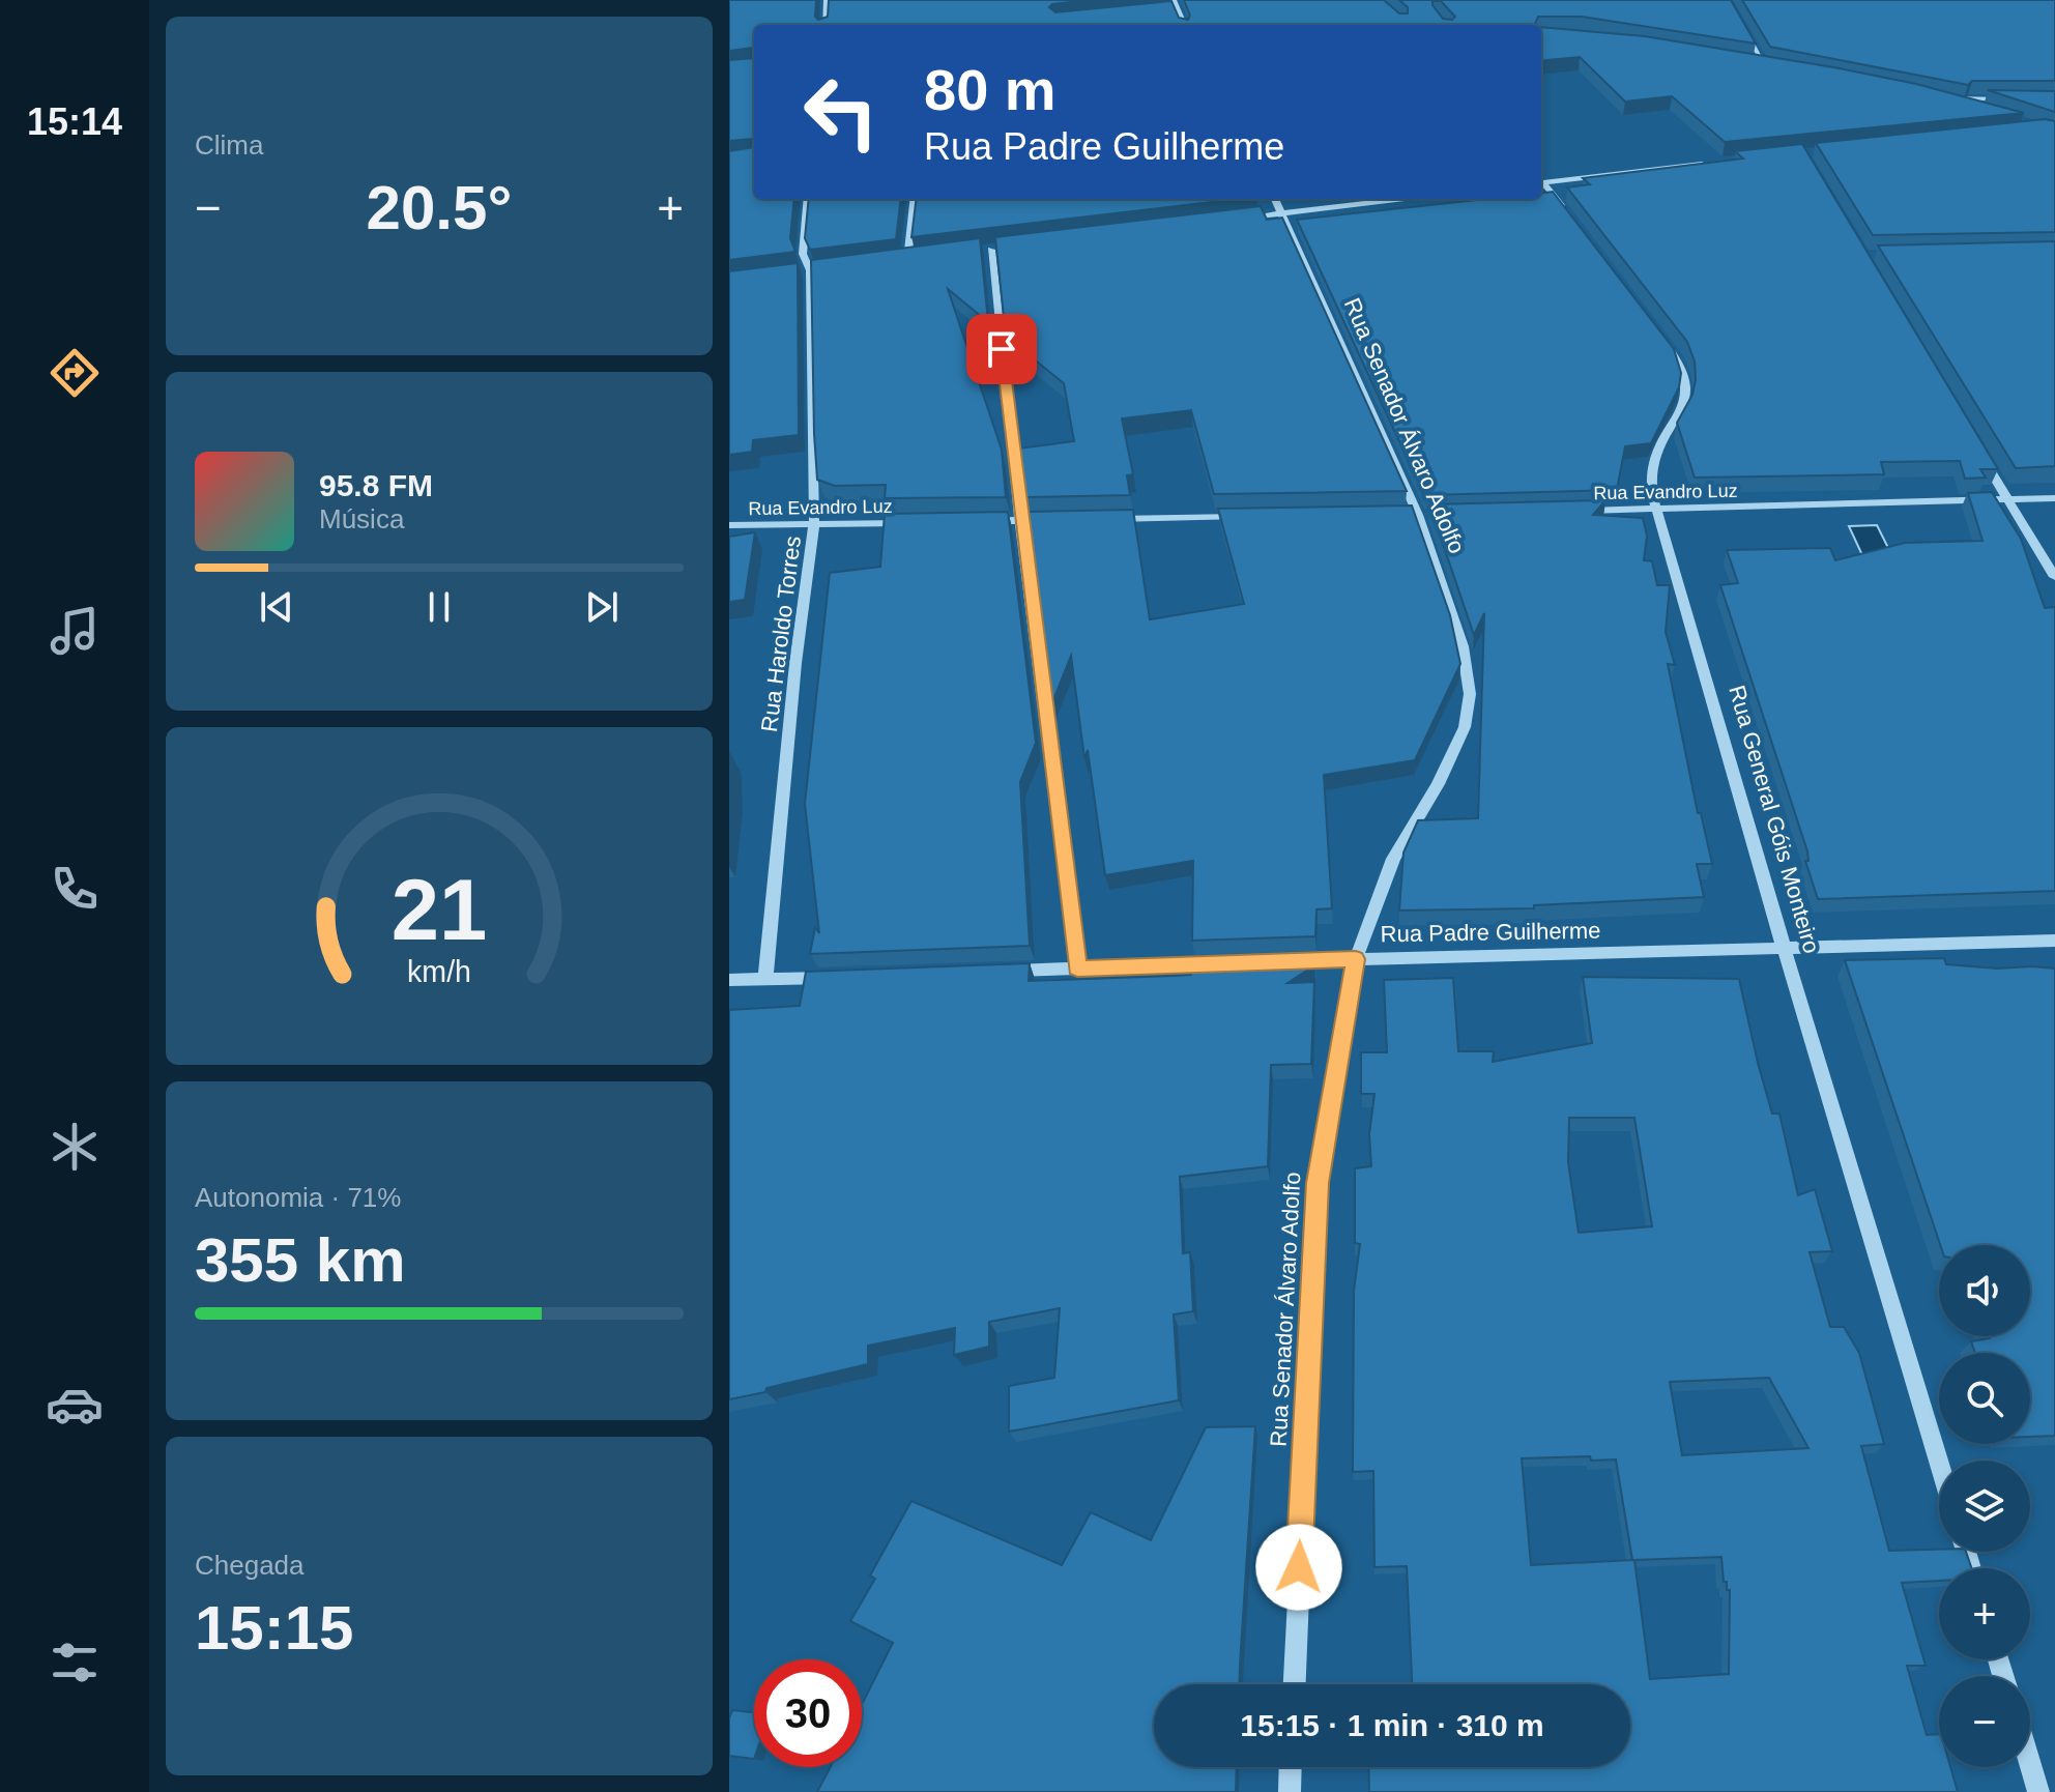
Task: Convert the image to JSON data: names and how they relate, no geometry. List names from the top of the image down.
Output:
{
  "streets": {
    "street": [
      "Rua Senador Álvaro Adolfo",
      "Rua Evandro Luz",
      "Rua Haroldo Torres",
      "Rua General Góis Monteiro",
      "Rua Padre Guilherme"
    ]
  },
  "crossings": [
    ["Rua Senador Álvaro Adolfo", "Rua Padre Guilherme"],
    ["Rua Evandro Luz", "Rua Haroldo Torres"],
    ["Rua Evandro Luz", "Rua General Góis Monteiro"],
    ["Rua General Góis Monteiro", "Rua Padre Guilherme"]
  ],
  "page": {
    "tabs": "15:14",
    "tile": [
      "Clima",
      ["Autonomia · 71%", "355 km"],
      ["Chegada", "15:15"]
    ],
    "turn": ["80 m", "Rua Padre Guilherme"],
    "heat": ["−", "20.5°", "+"],
    "song": ["95.8 FM", "Música"],
    "map_buttons": ["+", "−"],
    "limit": "30",
    "trip": "15:15 · 1 min · 310 m",
    "gauge": ["21", "km/h"]
  }
}
